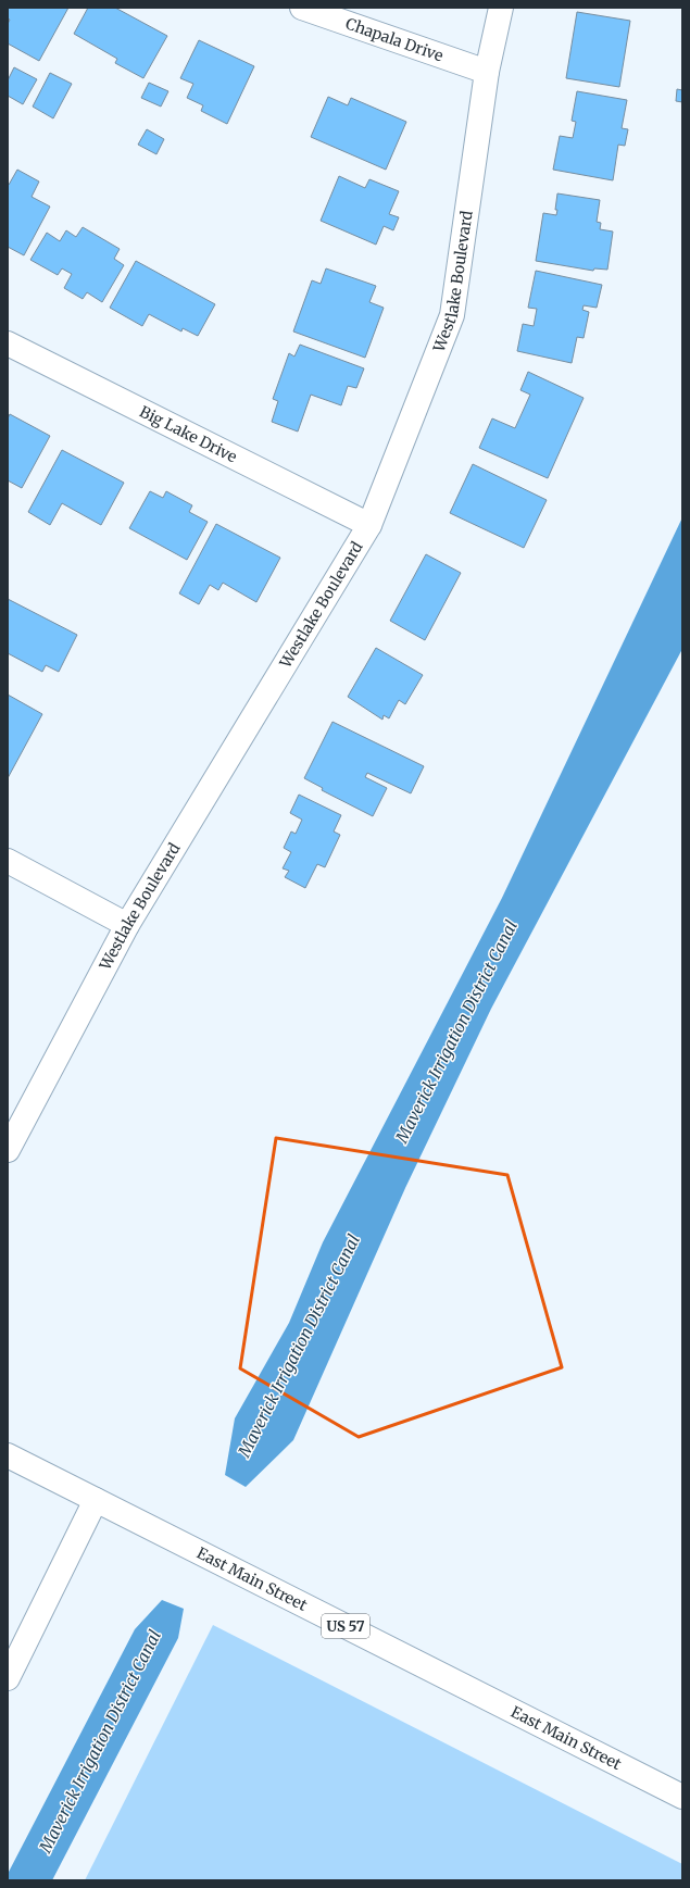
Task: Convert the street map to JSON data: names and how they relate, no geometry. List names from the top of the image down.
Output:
{
  "streets": {
    "main road": [
      "Chapala Drive",
      "Westlake Boulevard",
      "Big Lake Drive",
      "East Main Street",
      "US 57"
    ]
  },
  "crossings": [
    ["Chapala Drive", "Westlake Boulevard"],
    ["Westlake Boulevard", "Big Lake Drive"]
  ],
  "water": ["Maverick Irrigation District Canal"]
}
